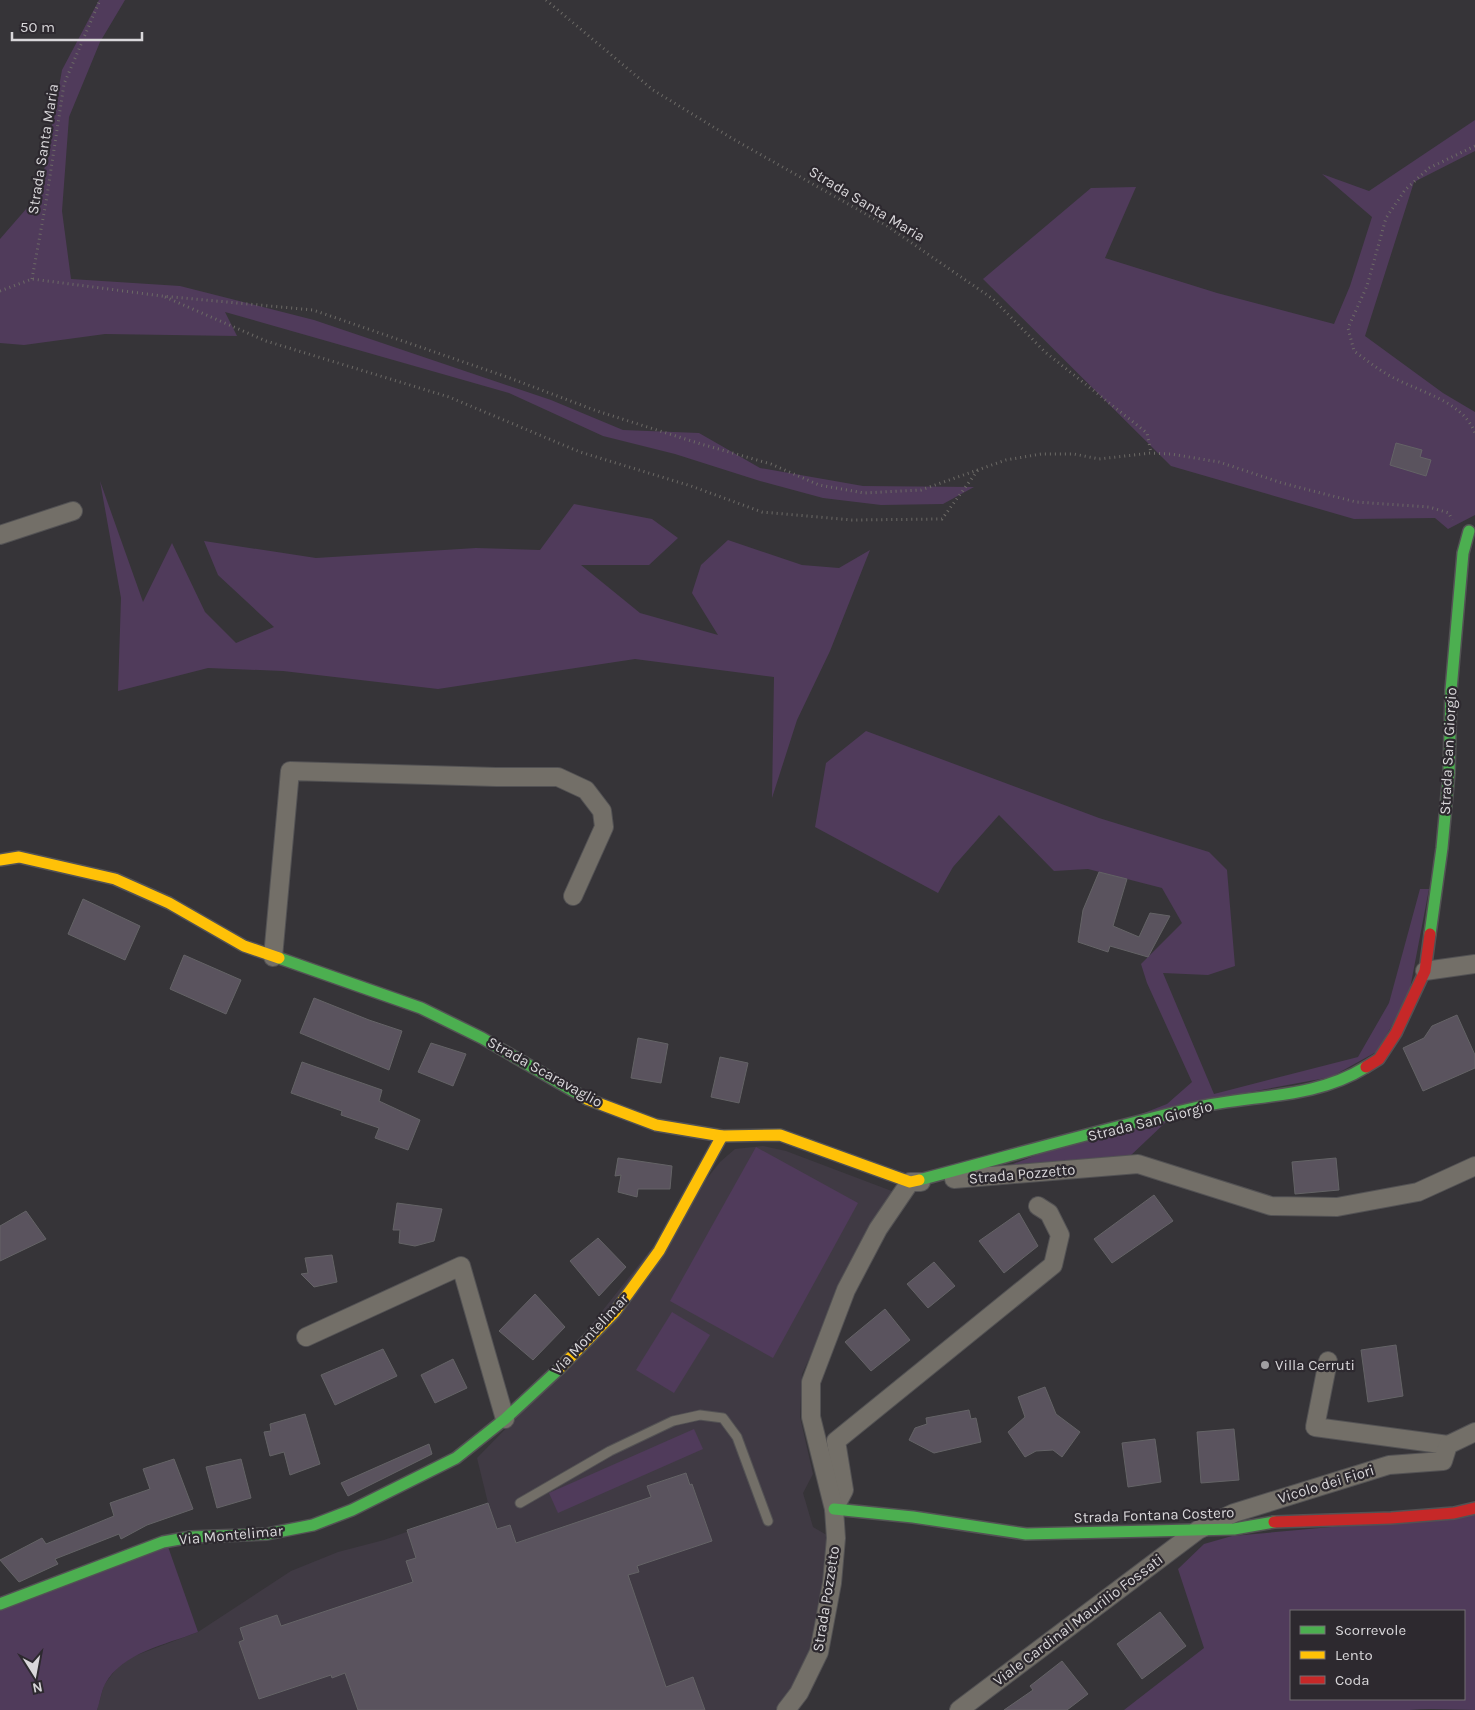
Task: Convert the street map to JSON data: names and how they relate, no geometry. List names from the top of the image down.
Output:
{
  "streets": {
    "street": [
      "Strada San Giorgio",
      "Strada Scaravaglio",
      "Strada Pozzetto",
      "Via Montelimar",
      "Vicolo dei Fiori",
      "Strada Fontana Costero",
      "Viale Cardinal Maurilio Fossati"
    ],
    "path": ["Strada Santa Maria"]
  },
  "crossings": [
    ["Strada San Giorgio", "Strada Scaravaglio"],
    ["Strada San Giorgio", "Strada Pozzetto"],
    ["Strada Scaravaglio", "Strada Pozzetto"],
    ["Strada Scaravaglio", "Via Montelimar"],
    ["Strada Pozzetto", "Strada Fontana Costero"],
    ["Vicolo dei Fiori", "Strada Fontana Costero"],
    ["Vicolo dei Fiori", "Viale Cardinal Maurilio Fossati"],
    ["Strada Fontana Costero", "Viale Cardinal Maurilio Fossati"]
  ],
  "places": ["Villa Cerruti"],
  "legend": ["Scorrevole", "Lento", "Coda"],
  "scale_bar": "50 m",
  "north": "bottom"
}
